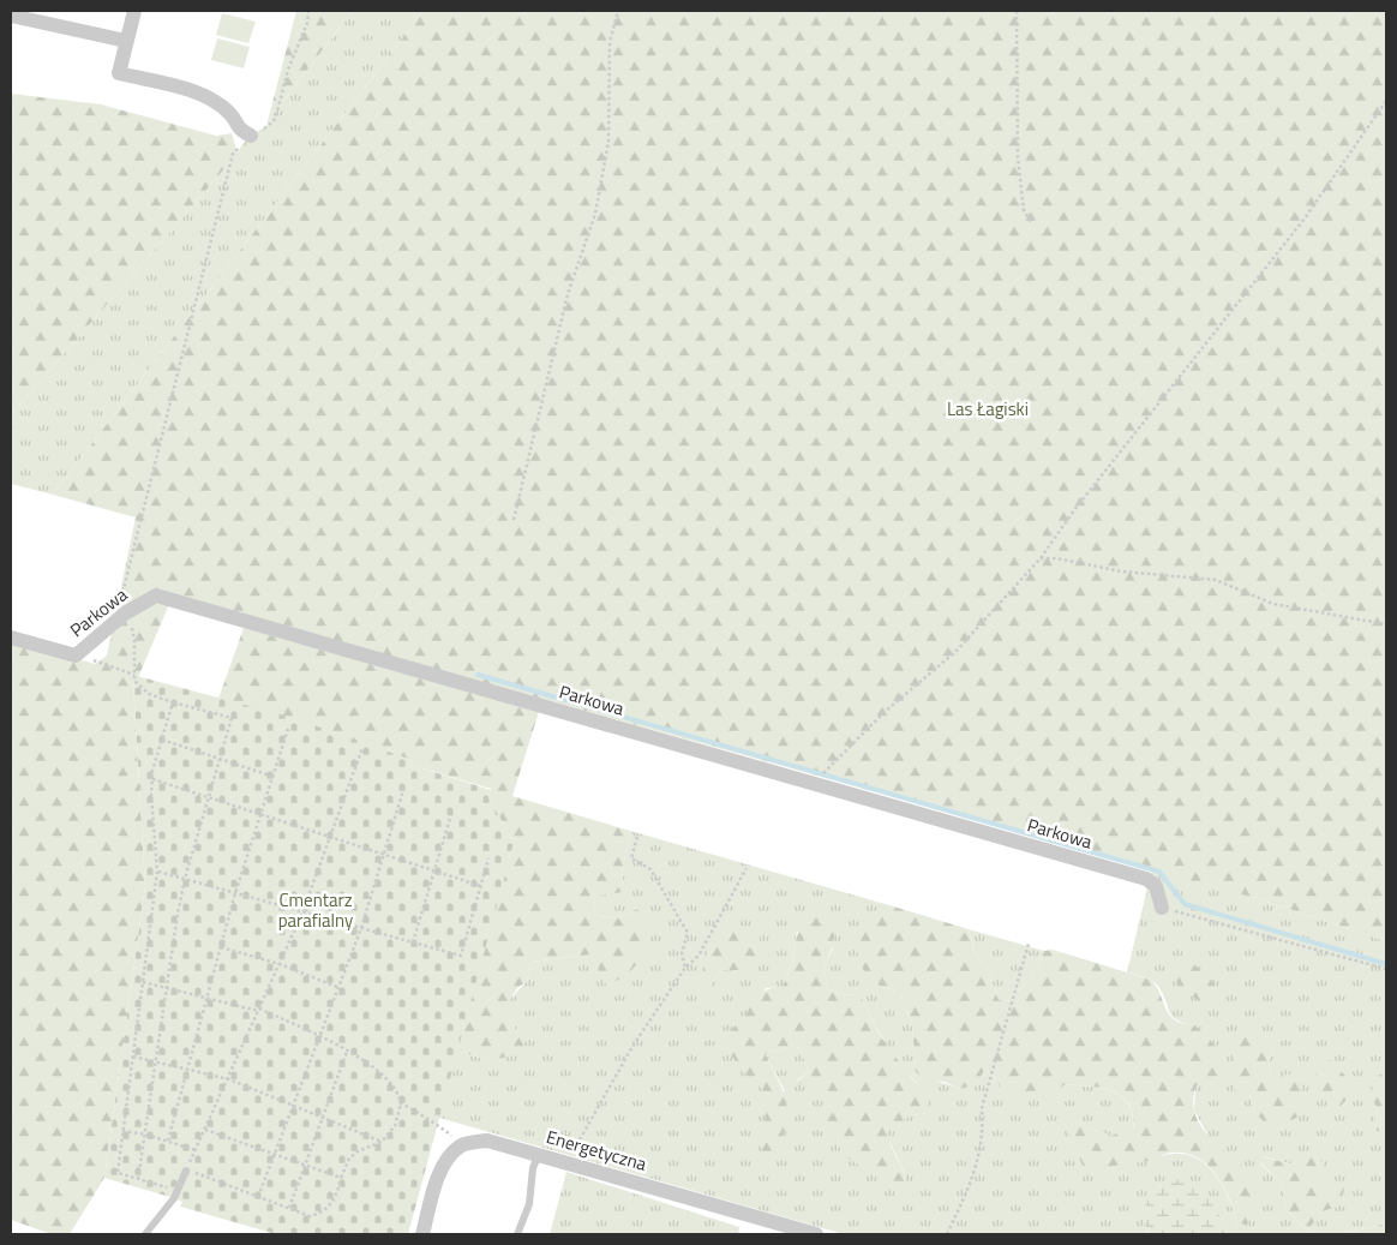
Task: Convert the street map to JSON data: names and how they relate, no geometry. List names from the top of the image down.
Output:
{
  "streets": {
    "street": ["Parkowa", "Energetyczna"]
  },
  "parks": ["Las Łagiski", "Cmentarz parafialny"]
}
